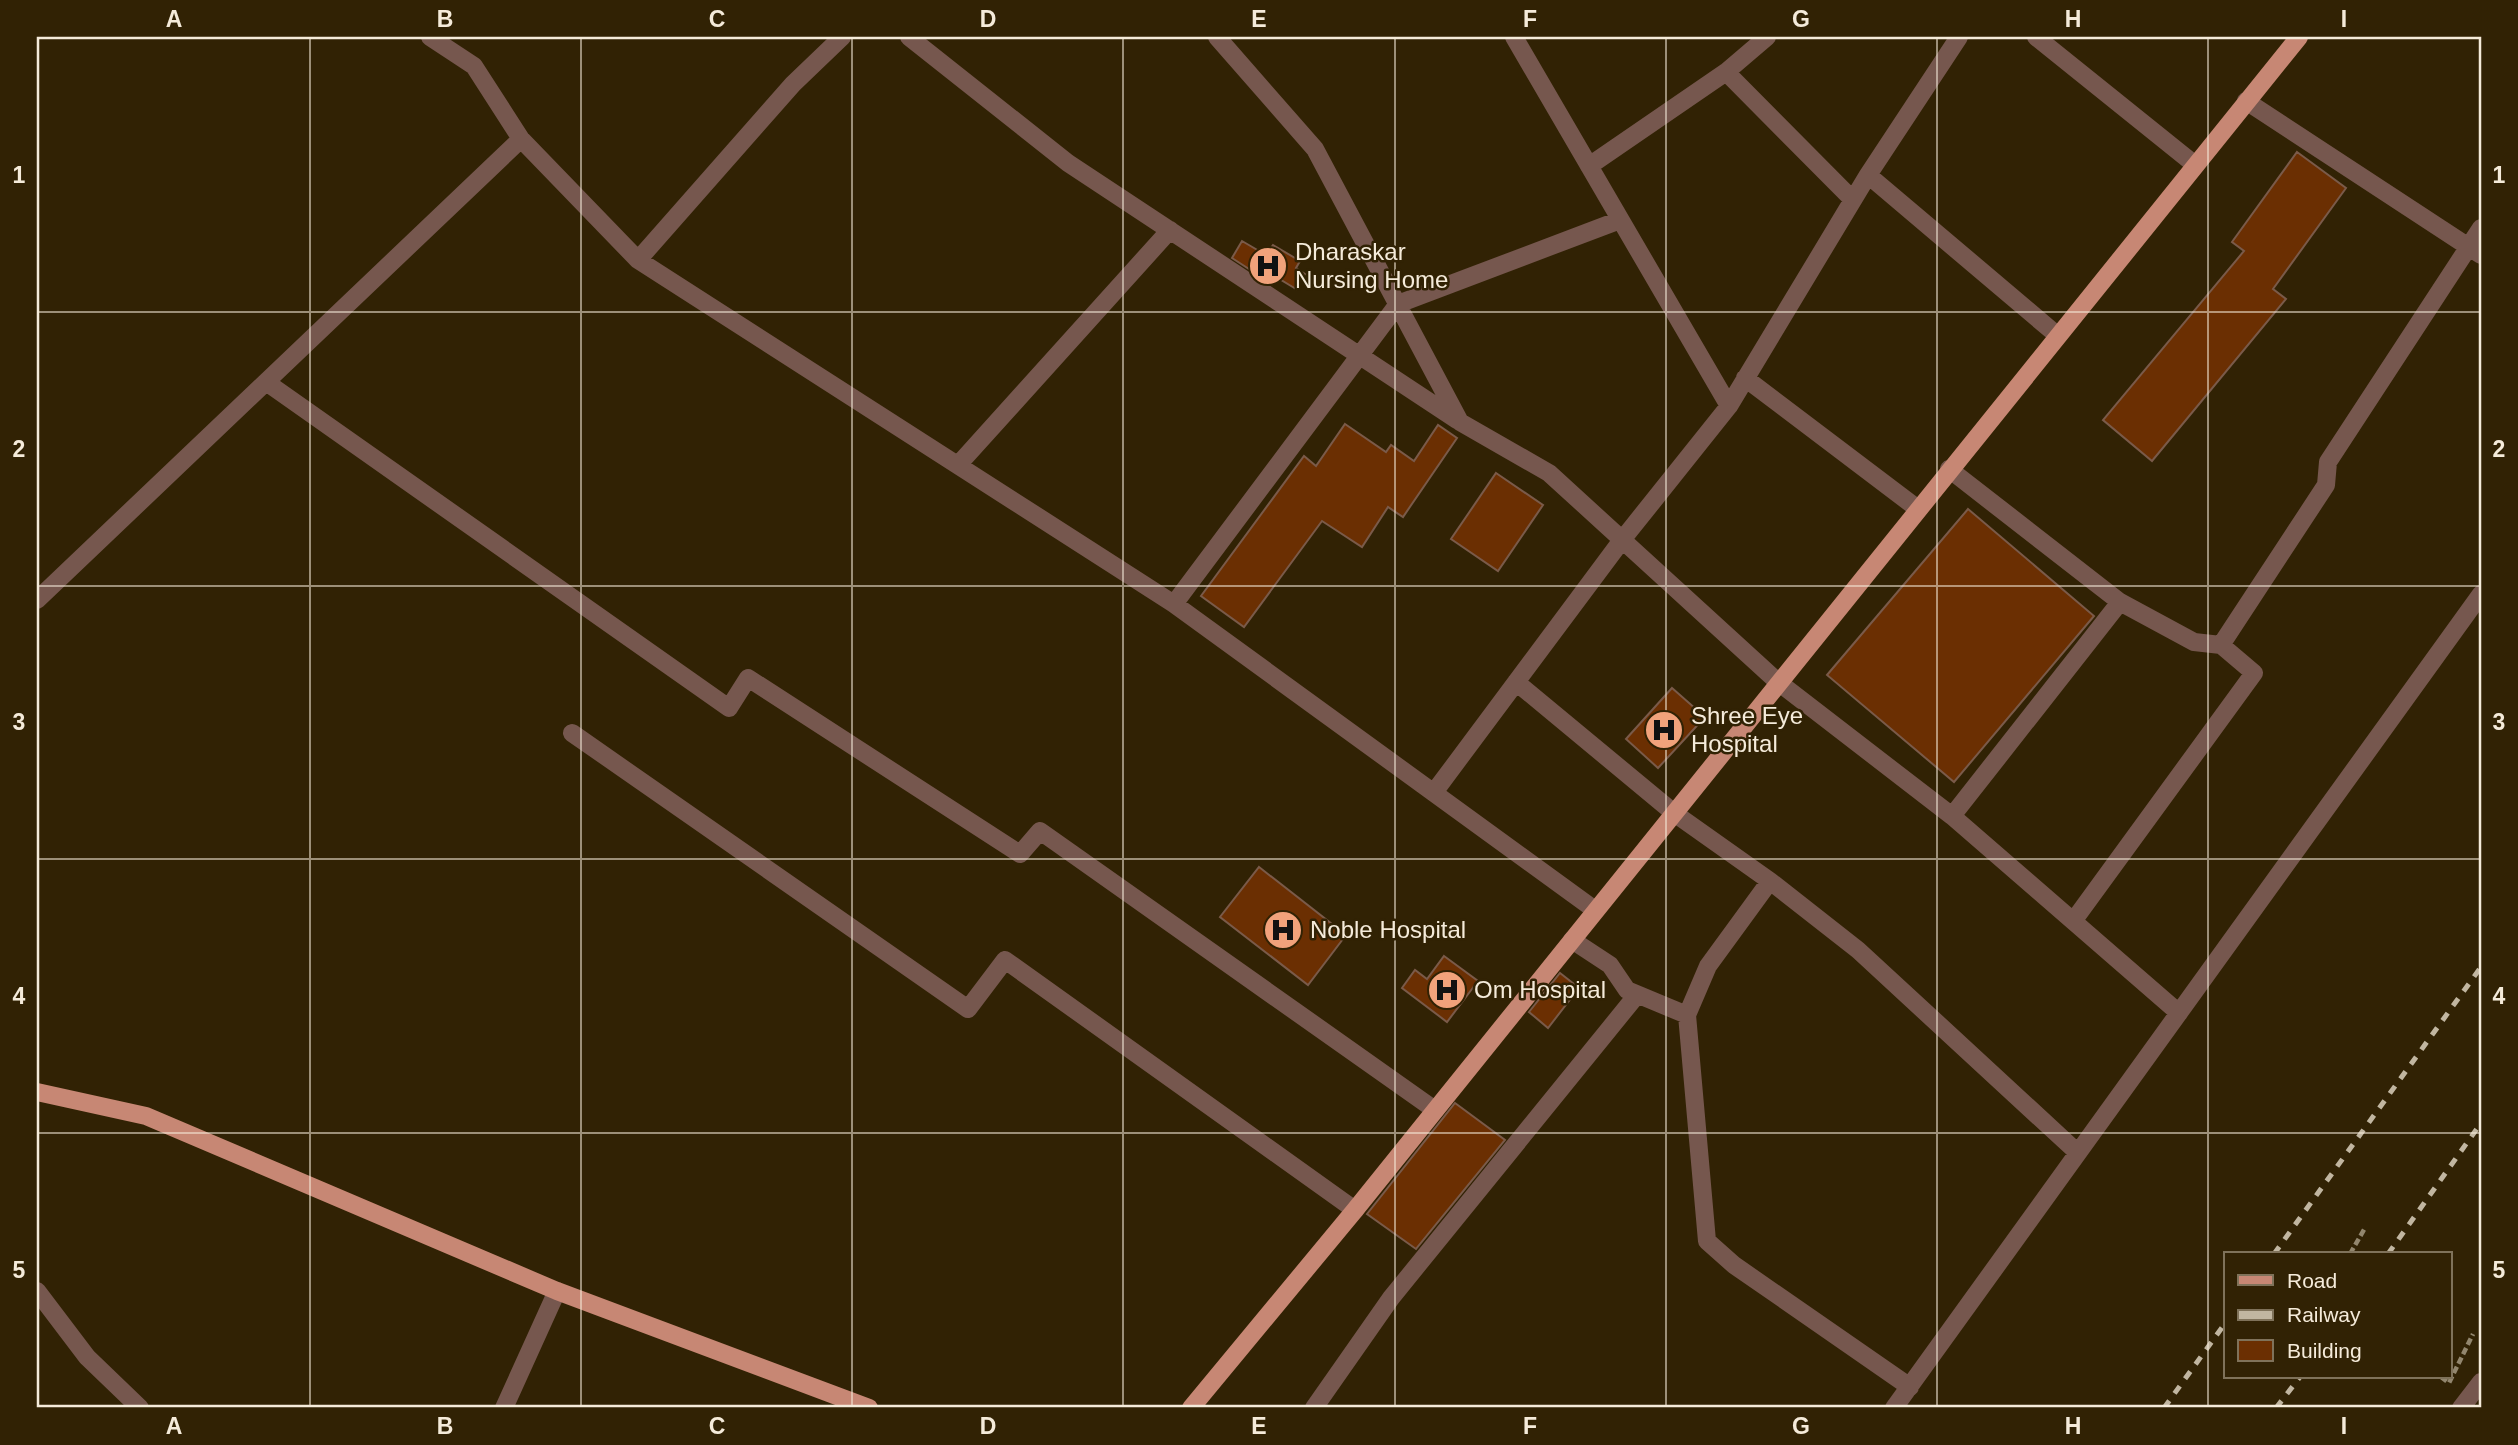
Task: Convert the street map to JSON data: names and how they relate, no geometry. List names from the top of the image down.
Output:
{
  "places": {
    "hospital": [
      "Dharaskar Nursing Home",
      "Shree Eye Hospital",
      "Noble Hospital",
      "Om Hospital"
    ]
  },
  "legend": ["Road", "Railway", "Building"],
  "grid": {
    "columns": [
      "A",
      "B",
      "C",
      "D",
      "E",
      "F",
      "G",
      "H",
      "I"
    ],
    "rows": [
      "1",
      "2",
      "3",
      "4",
      "5"
    ]
  }
}
